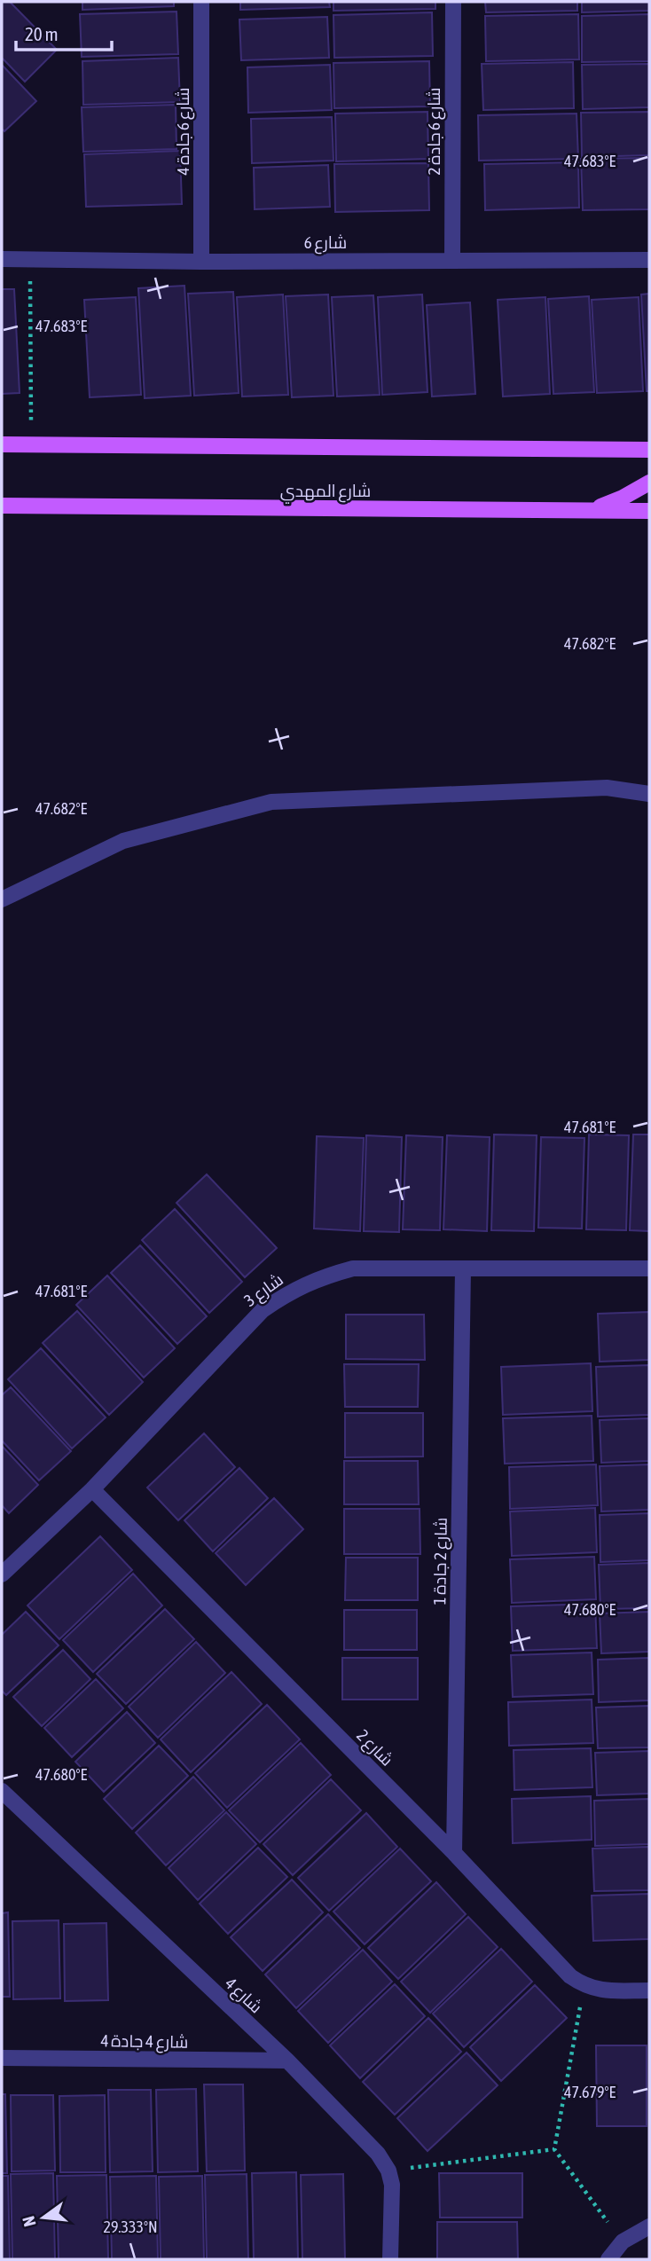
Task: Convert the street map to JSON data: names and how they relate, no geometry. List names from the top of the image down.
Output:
{
  "streets": {
    "main road": ["شارع المهدي"],
    "street": [
      "شارع 6 جادة 4",
      "شارع 6 جادة 2",
      "شارع 6",
      "شارع 3",
      "شارع 2 جادة 1",
      "شارع 2",
      "شارع 4",
      "شارع 4 جادة 4"
    ]
  },
  "crossings": [
    ["شارع 6 جادة 4", "شارع 6"],
    ["شارع 6 جادة 2", "شارع 6"],
    ["شارع 3", "شارع 2 جادة 1"],
    ["شارع 3", "شارع 2"],
    ["شارع 2 جادة 1", "شارع 2"],
    ["شارع 4", "شارع 4 جادة 4"]
  ],
  "scale_bar": "20 m",
  "north": "left",
  "coordinates": [
    "47.683°E",
    "47.682°E",
    "47.681°E",
    "47.680°E",
    "47.679°E",
    "29.333°N"
  ]
}
